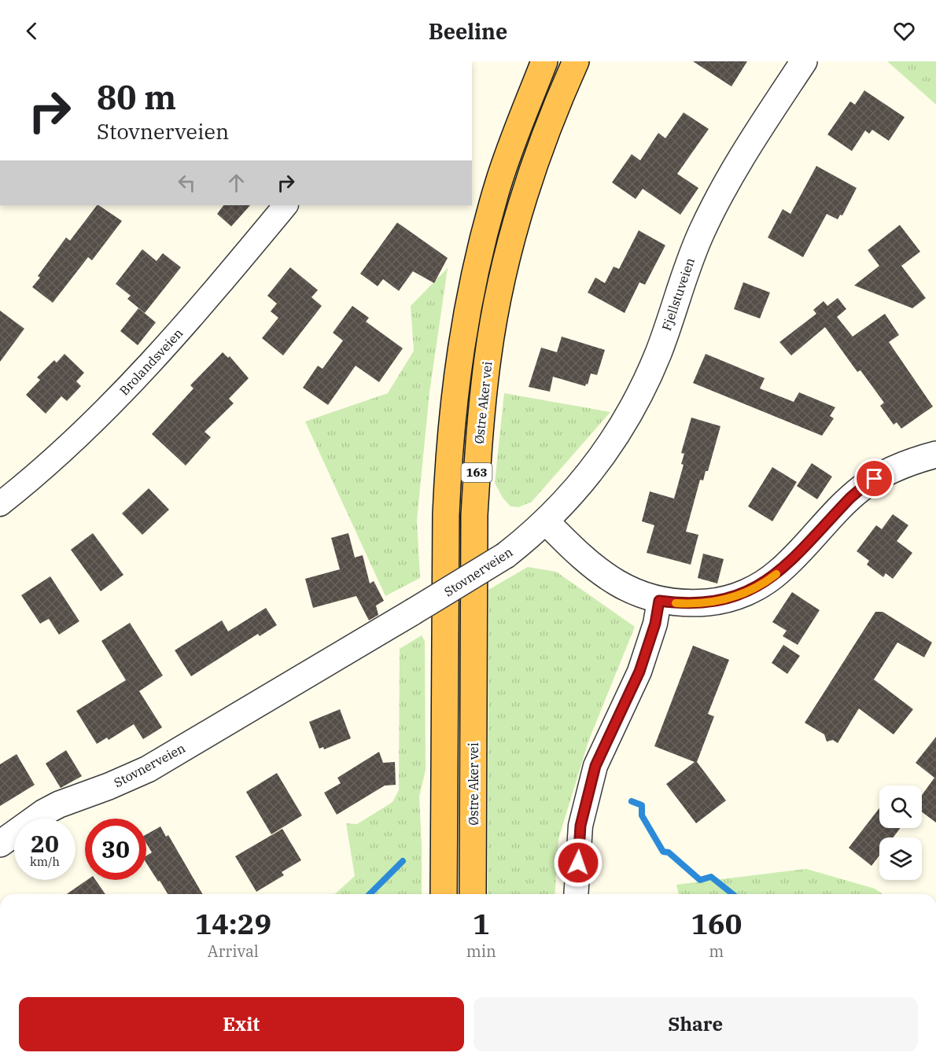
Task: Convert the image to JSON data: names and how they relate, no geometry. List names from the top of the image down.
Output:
{
  "streets": {
    "highway": ["Østre Aker vei", "163"],
    "street": ["Fjellstuveien", "Brolandsveien", "Stovnerveien"]
  },
  "crossings": [
    ["Fjellstuveien", "Stovnerveien"]
  ],
  "page": {
    "header": "Beeline",
    "turn": ["80 m", "Stovnerveien"],
    "speed": "20 km/h",
    "limit": "30",
    "eta": [
      "14:29",
      "Arrival",
      "1",
      "min",
      "160",
      "m"
    ],
    "buttons": ["Exit", "Share"]
  }
}
